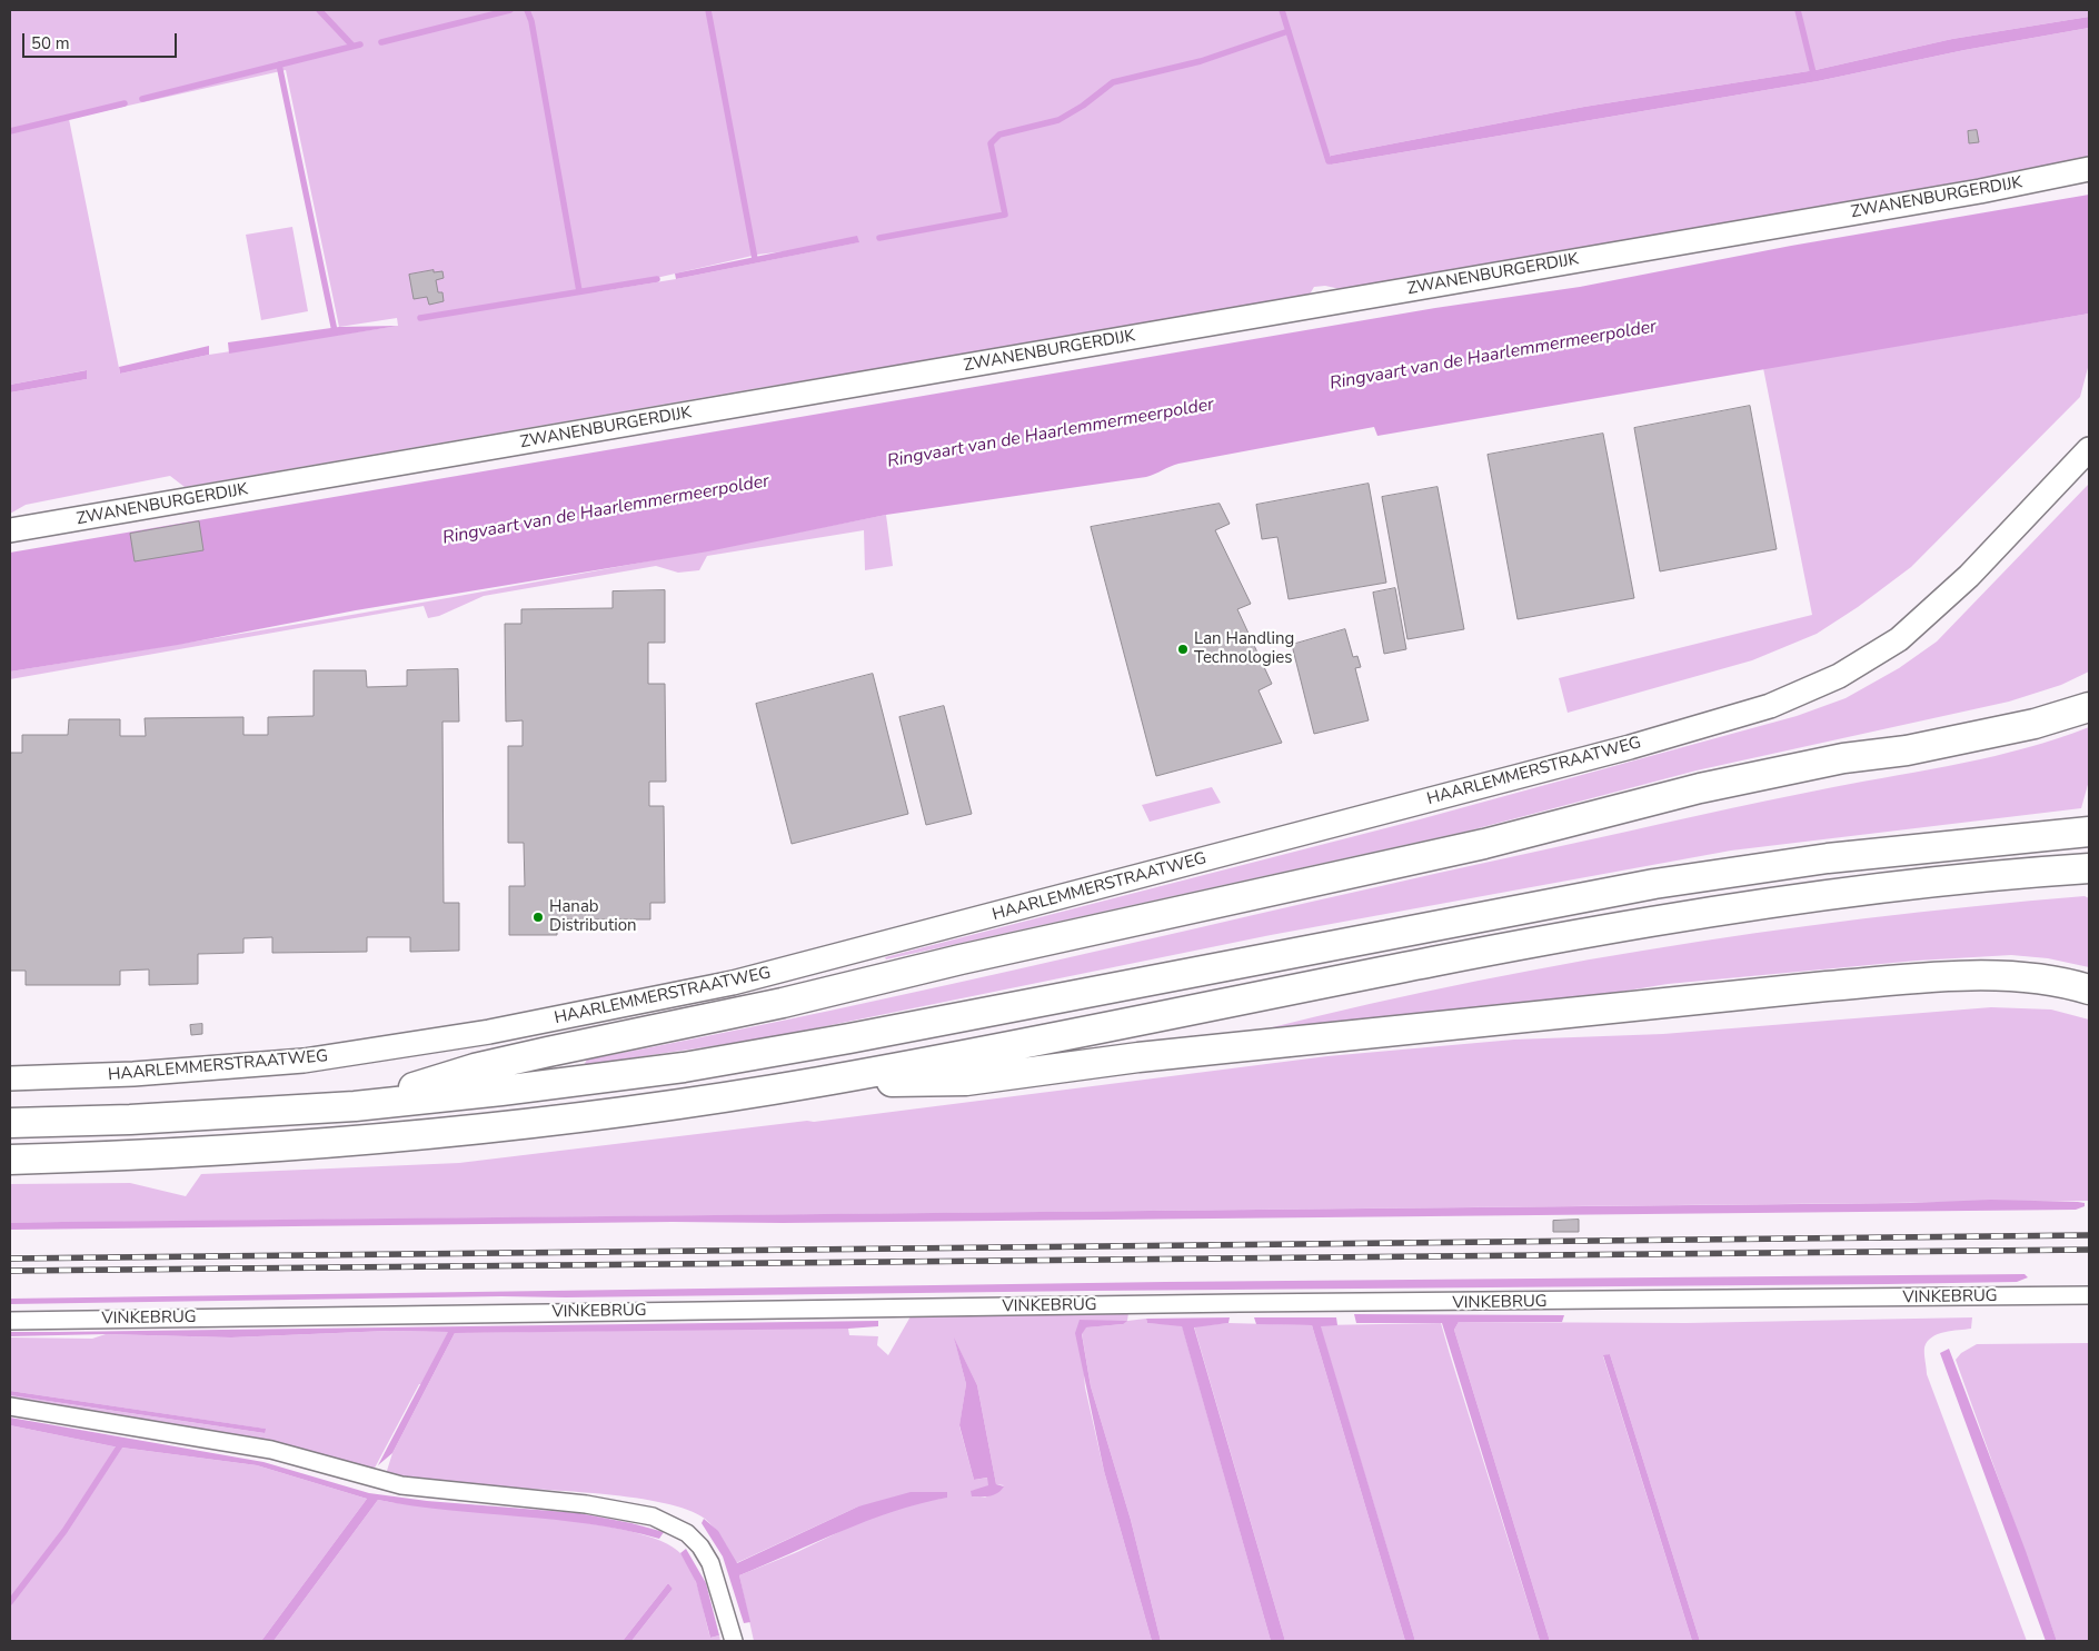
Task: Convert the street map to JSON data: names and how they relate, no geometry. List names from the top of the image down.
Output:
{
  "streets": {
    "main road": ["ZWANENBURGERDIJK", "HAARLEMMERSTRAATWEG"],
    "street": ["VINKEBRUG"]
  },
  "water": ["Ringvaart van de Haarlemmermeerpolder"],
  "places": ["Lan Handling Technologies", "Hanab Distribution"],
  "scale_bar": "50 m"
}
